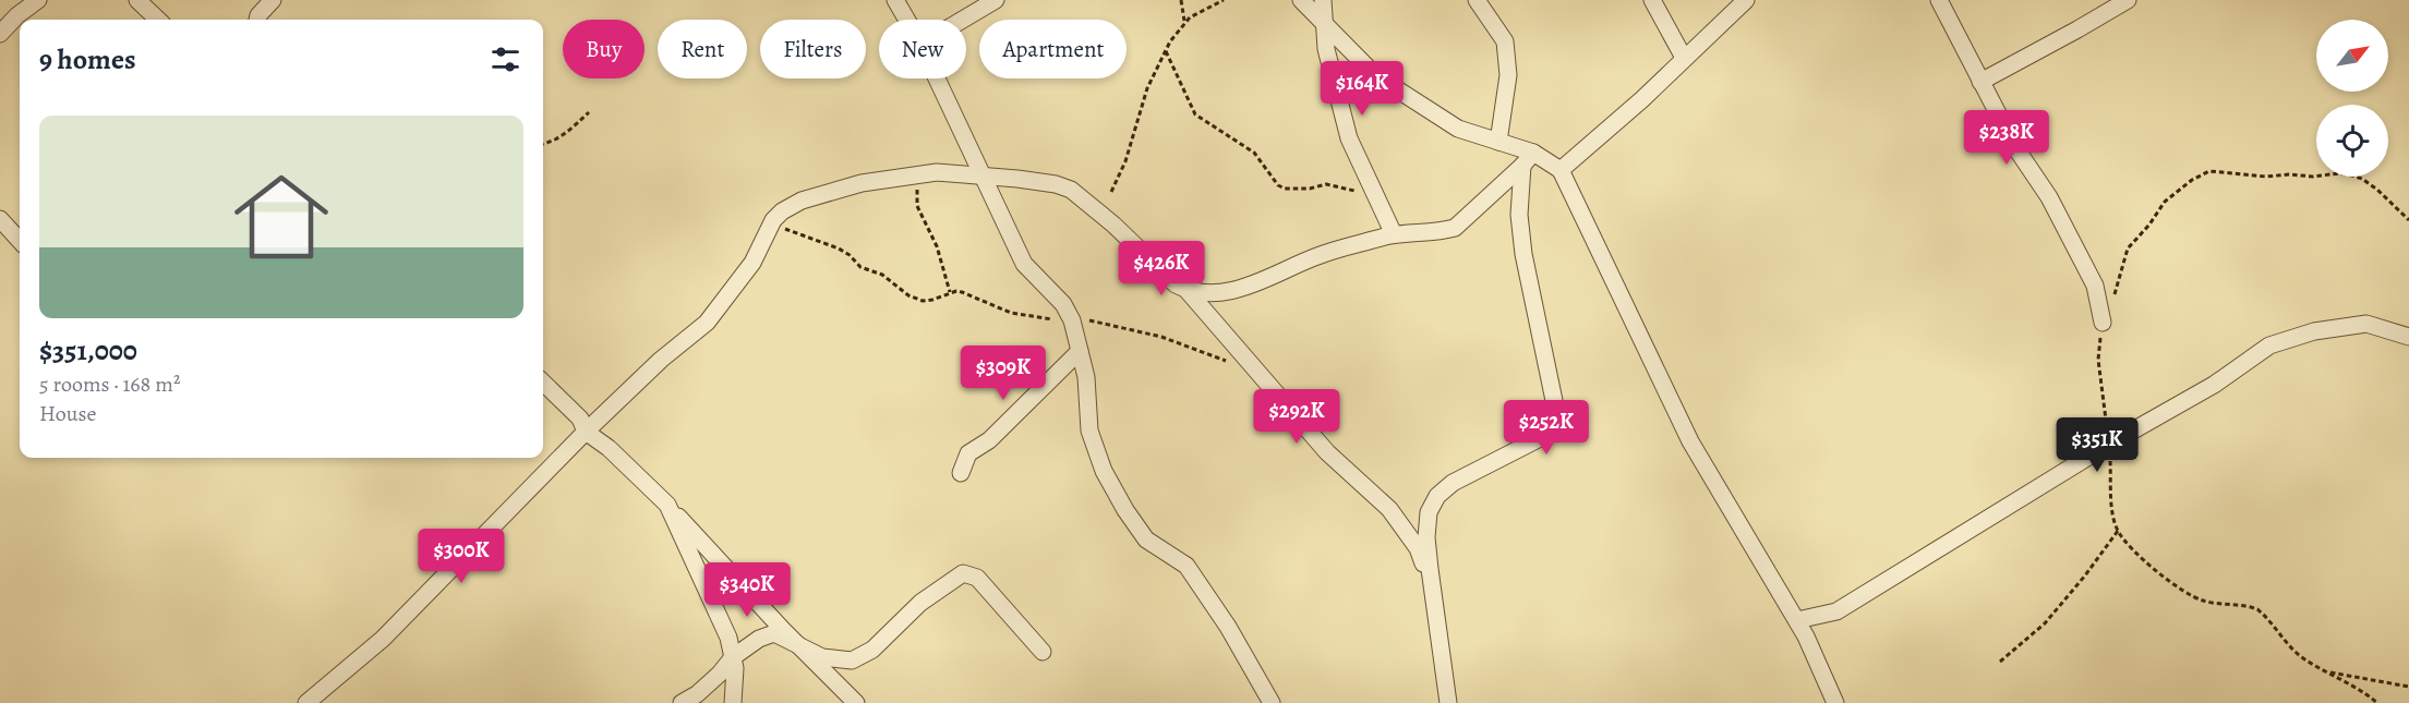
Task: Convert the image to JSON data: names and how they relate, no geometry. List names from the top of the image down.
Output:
{
  "north": "top right",
  "page": {
    "chip": [
      "Buy",
      "Rent",
      "Filters",
      "New",
      "Apartment"
    ],
    "heading": "9 homes",
    "price": [
      "$164K",
      "$238K",
      "$426K",
      "$309K",
      "$292K",
      "$252K",
      "$351K",
      "$300K",
      "$340K"
    ],
    "list": [
      {
        "name": "$351,000",
        "note": "5 rooms · 168 m² · House"
      }
    ]
  }
}
